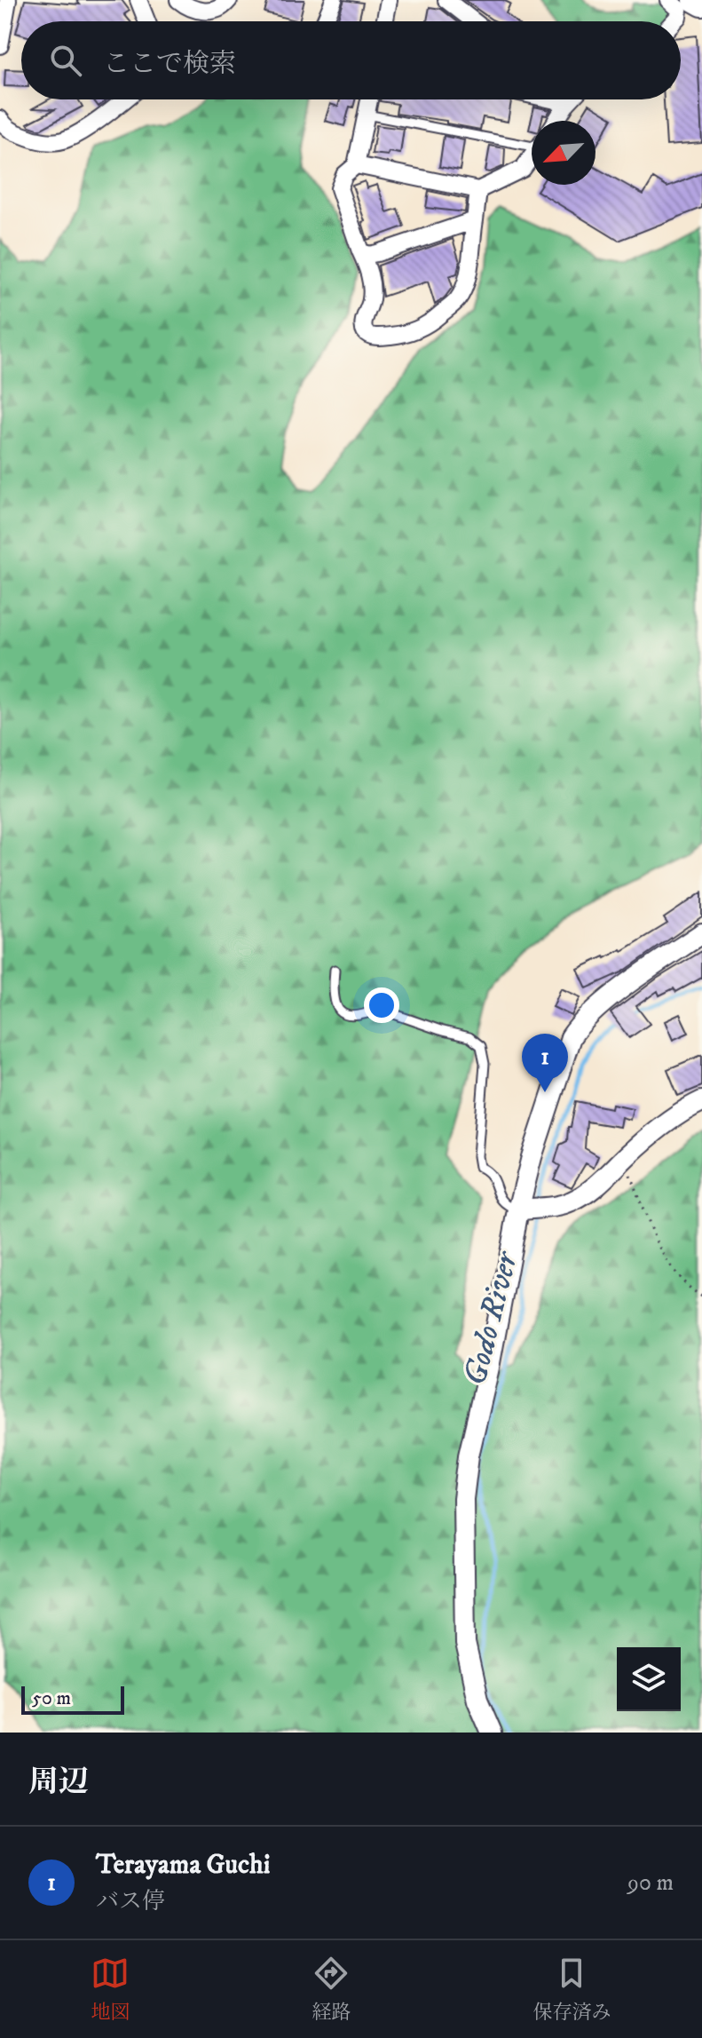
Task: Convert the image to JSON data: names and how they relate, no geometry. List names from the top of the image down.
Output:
{
  "water": ["Godo River"],
  "scale_bar": "50 m",
  "north": "bottom left",
  "page": {
    "search": "ここで検索",
    "pins": "1",
    "scale": "50 m",
    "heading": "周辺",
    "list": [
      {
        "mark": "1",
        "name": "Terayama Guchi",
        "note": "バス停",
        "value": "90 m"
      }
    ],
    "nav": ["地図", "経路", "保存済み"]
  }
}
